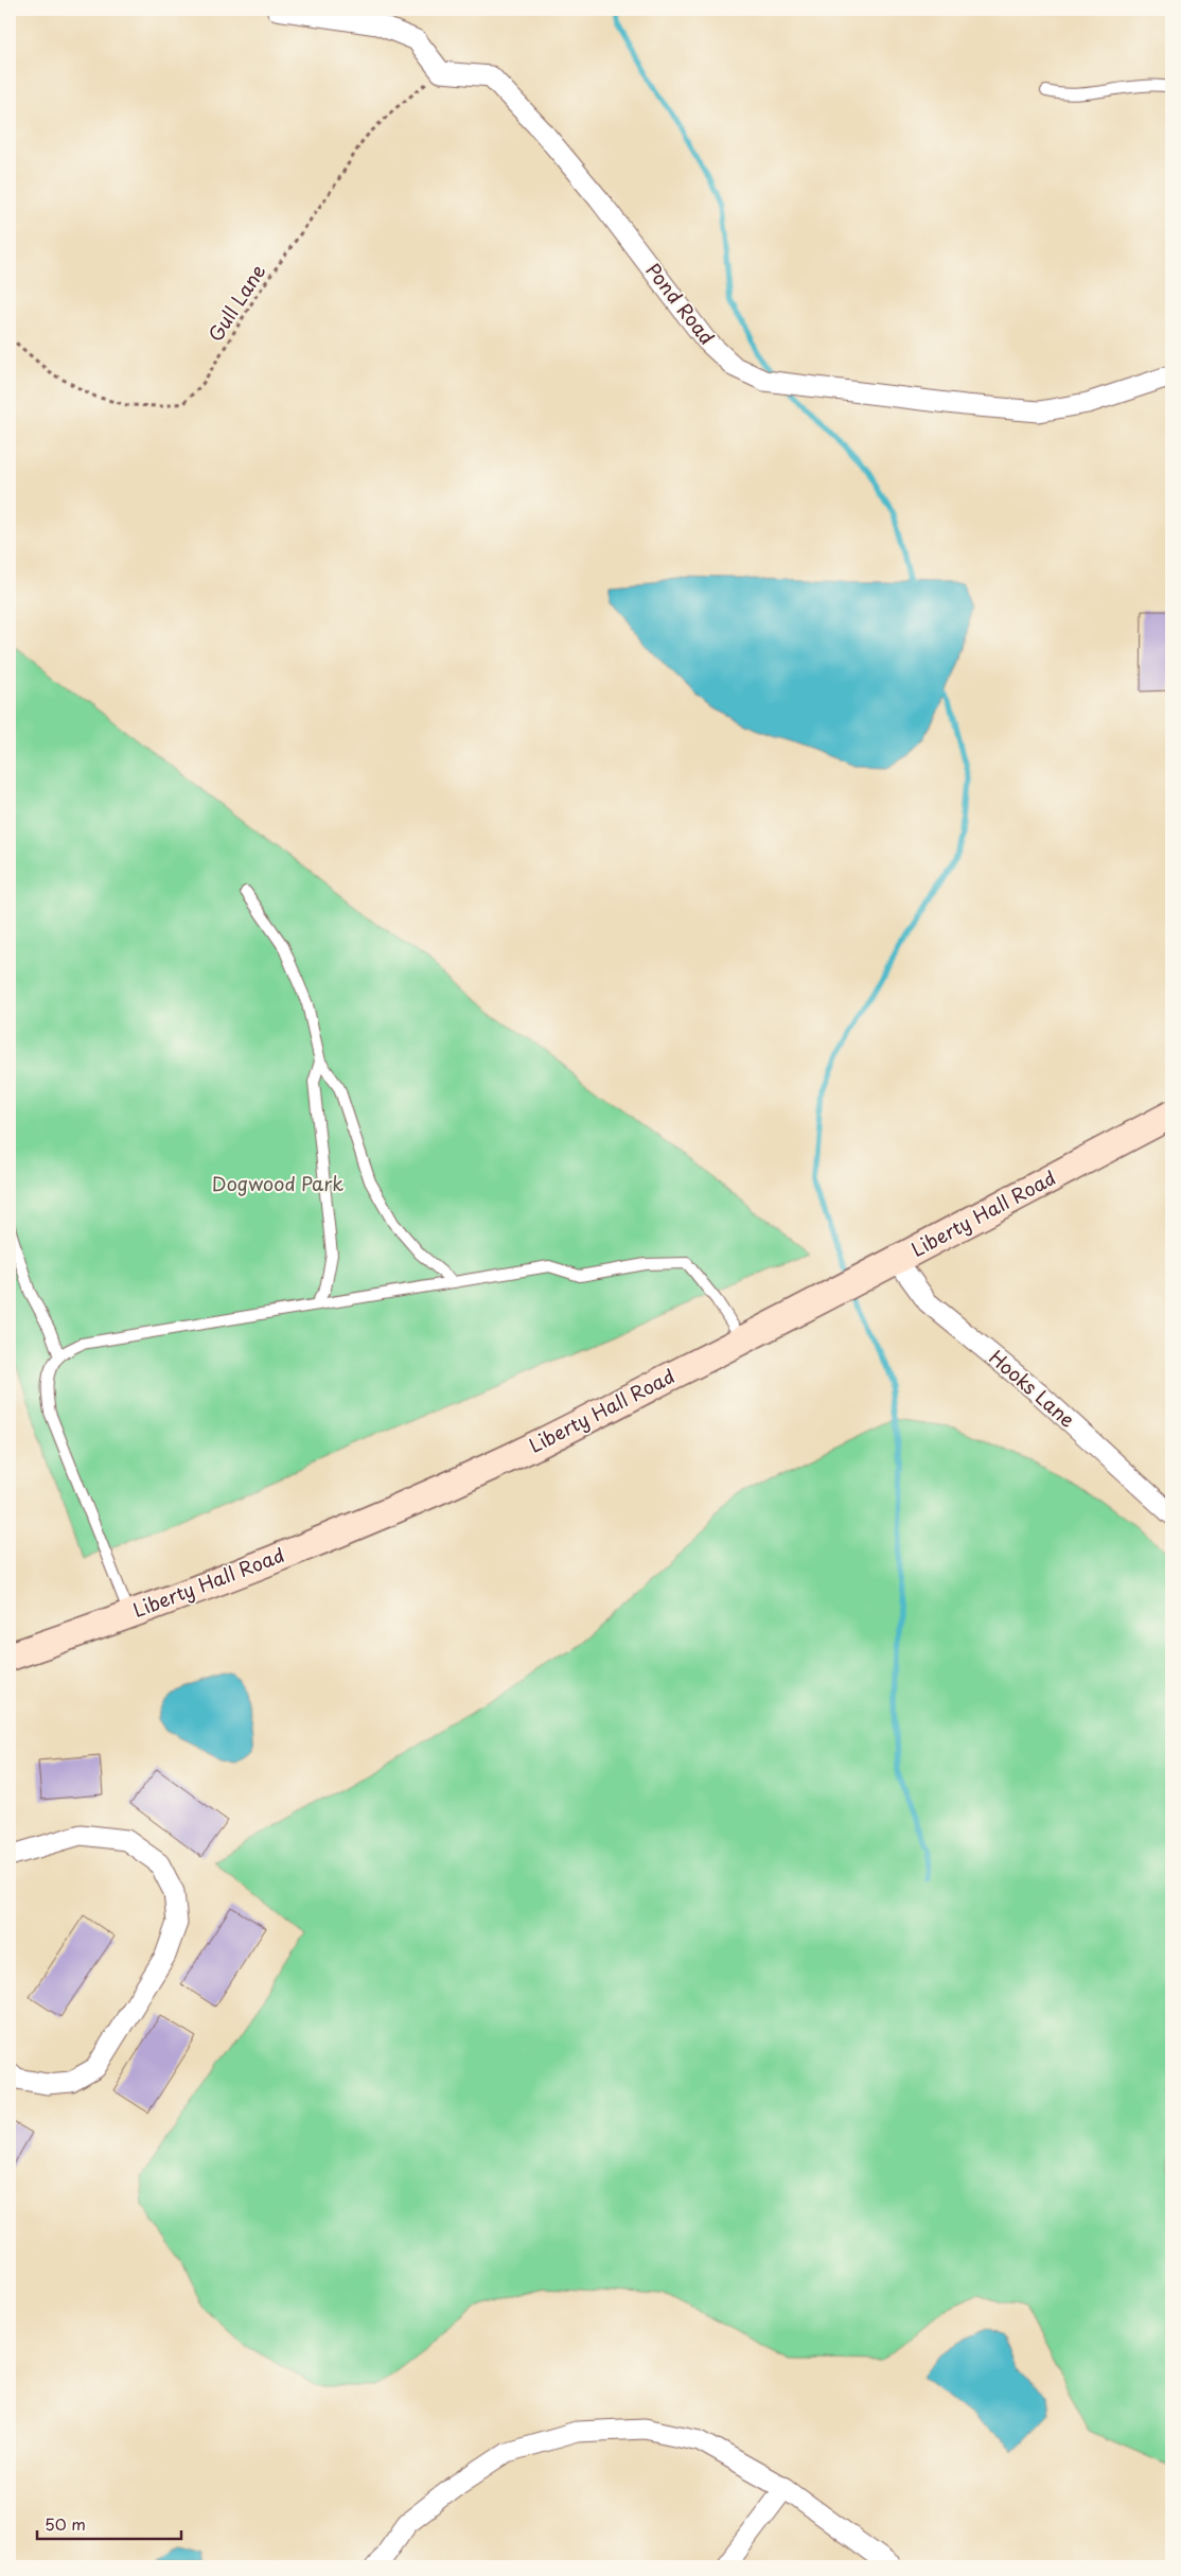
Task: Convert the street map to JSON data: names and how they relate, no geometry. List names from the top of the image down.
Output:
{
  "streets": {
    "main road": ["Liberty Hall Road"],
    "street": ["Pond Road", "Hooks Lane"],
    "path": ["Gull Lane"]
  },
  "crossings": [
    ["Gull Lane", "Pond Road"],
    ["Liberty Hall Road", "Hooks Lane"]
  ],
  "parks": ["Dogwood Park"],
  "scale_bar": "50 m"
}
